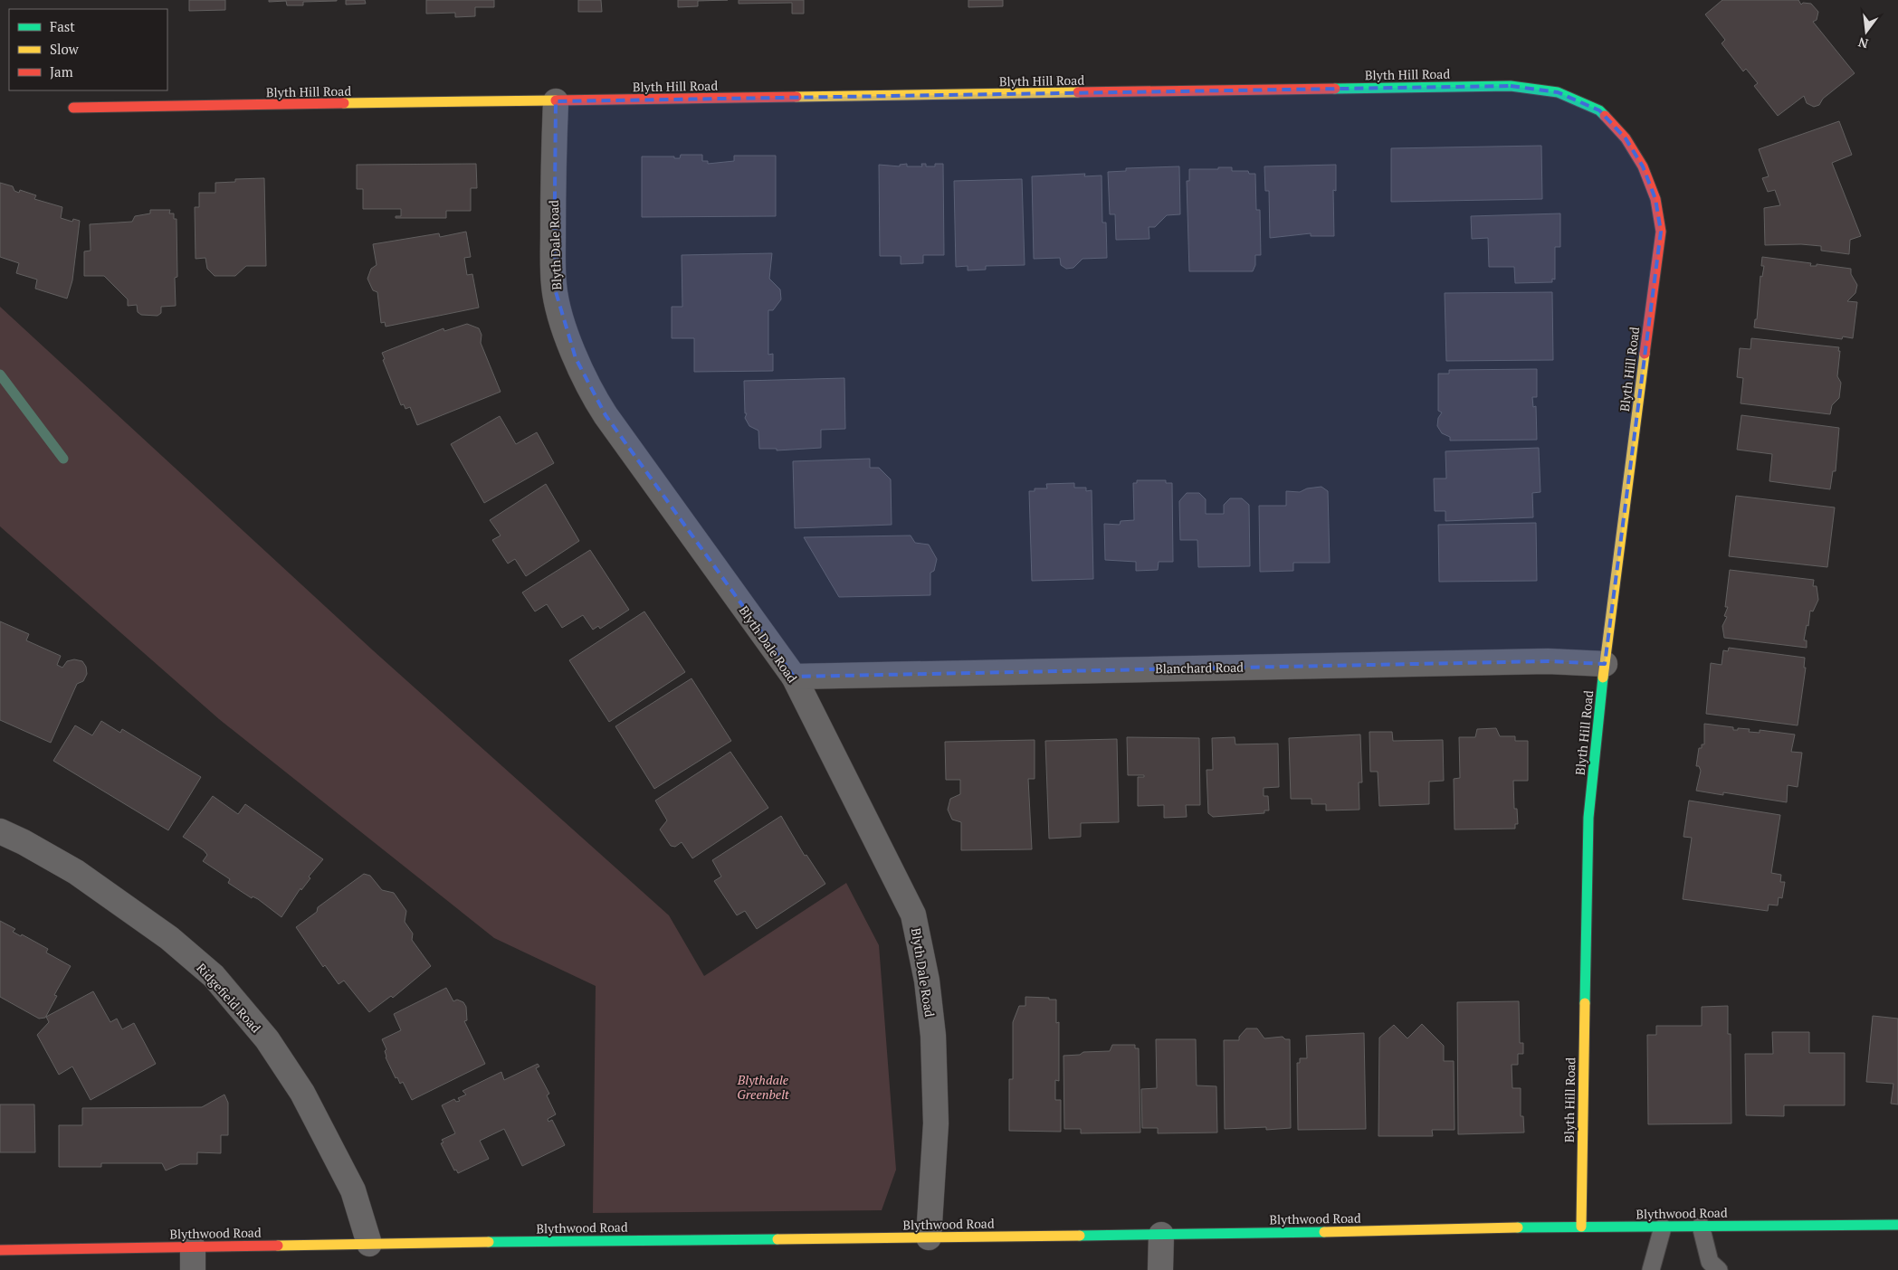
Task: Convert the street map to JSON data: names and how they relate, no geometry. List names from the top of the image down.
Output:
{
  "streets": {
    "street": [
      "Blyth Hill Road",
      "Blyth Dale Road",
      "Blanchard Road",
      "Ridgefield Road",
      "Blythwood Road"
    ]
  },
  "crossings": [
    ["Blyth Hill Road", "Blyth Dale Road"],
    ["Blyth Hill Road", "Blanchard Road"],
    ["Blyth Hill Road", "Blythwood Road"],
    ["Blyth Dale Road", "Blanchard Road"],
    ["Blyth Dale Road", "Blythwood Road"],
    ["Ridgefield Road", "Blythwood Road"]
  ],
  "parks": ["Blythdale Greenbelt"],
  "legend": ["Fast", "Slow", "Jam"],
  "north": "bottom"
}
